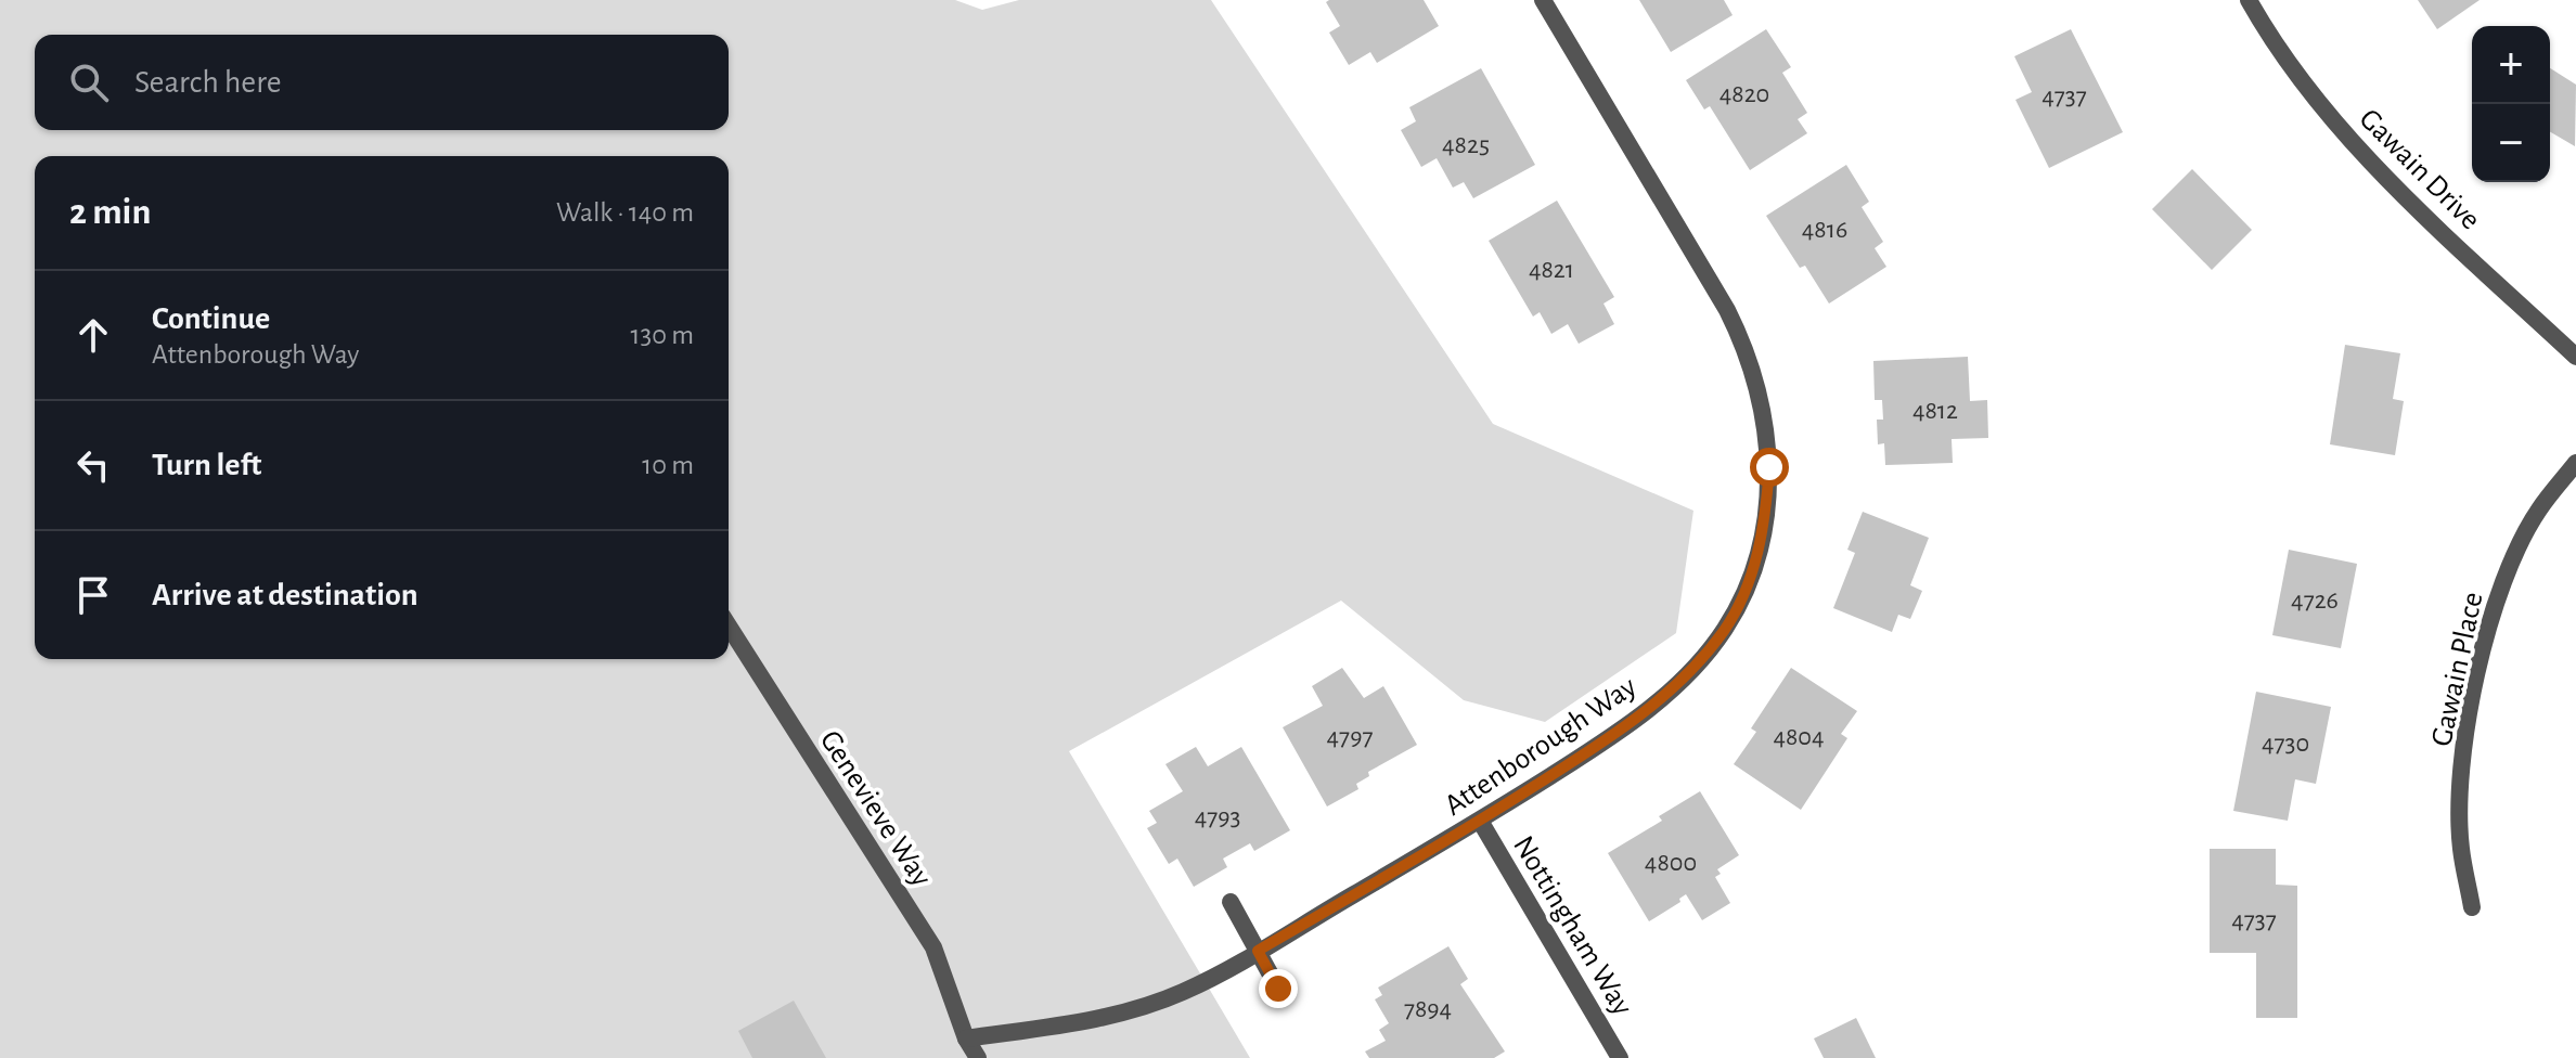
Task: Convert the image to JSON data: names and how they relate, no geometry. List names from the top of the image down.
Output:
{
  "streets": {
    "street": [
      "Gawain Drive",
      "Gawain Place",
      "Attenborough Way",
      "Genevieve Way",
      "Nottingham Way"
    ]
  },
  "crossings": [
    ["Attenborough Way", "Genevieve Way"],
    ["Attenborough Way", "Nottingham Way"]
  ],
  "house_numbers": [
    "4820",
    "4737",
    "4825",
    "4816",
    "4821",
    "4812",
    "4726",
    "4797",
    "4804",
    "4730",
    "4793",
    "4800",
    "4737",
    "7894"
  ],
  "page": {
    "map_buttons": ["+", "−"],
    "search": "Search here",
    "heading": ["2 min", "Walk · 140 m"],
    "list": [
      ["Continue", "Attenborough Way", "130 m"],
      ["Turn left", "10 m"],
      "Arrive at destination"
    ]
  }
}
